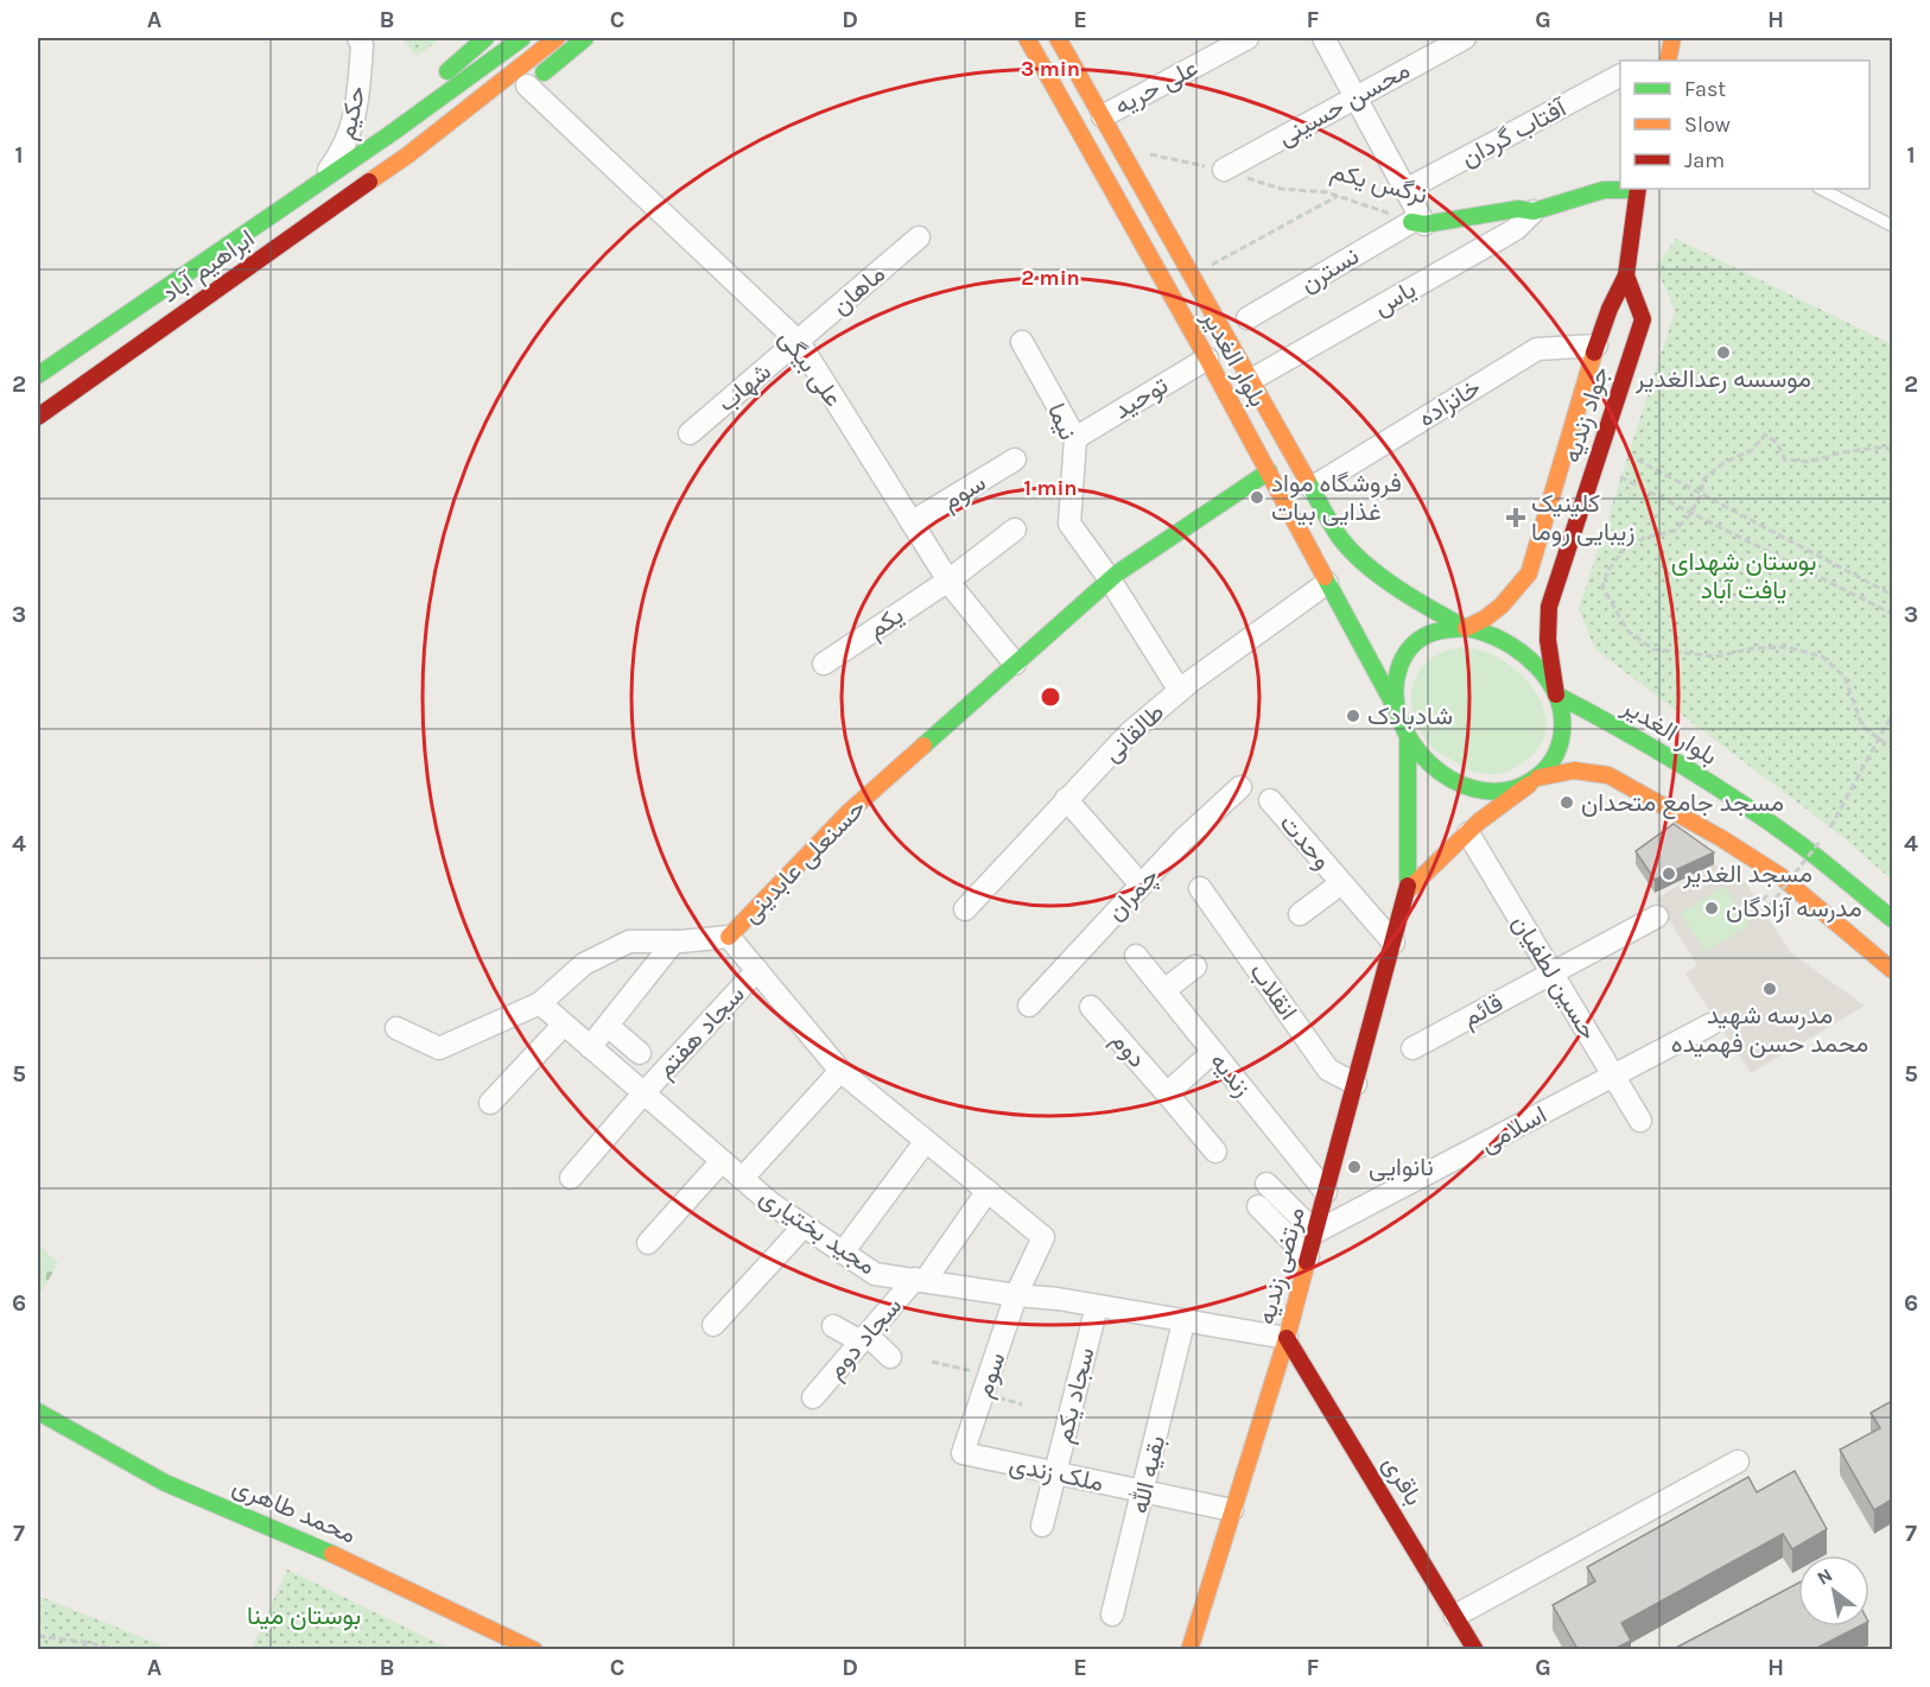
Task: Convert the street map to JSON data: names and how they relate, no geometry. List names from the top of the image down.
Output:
{
  "streets": {
    "main road": [
      "نرگس یکم",
      "ابراهیم آباد",
      "بلوار الغدیر",
      "جواد زندیه",
      "حسنعلی عابدینی",
      "مرتضی زندیه",
      "باقری",
      "محمد طاهری"
    ],
    "street": [
      "علی حریه",
      "محسن حسینی",
      "حکیم",
      "آفتاب گردان",
      "نسترن",
      "ماهان",
      "یاس",
      "علی بیگی",
      "شهاب",
      "توحید",
      "خانزاده",
      "نیما",
      "سوم",
      "یکم",
      "طالقانی",
      "وحدت",
      "چمران",
      "حسین لطفیان",
      "انقلاب",
      "قائم",
      "سجاد هفتم",
      "دوم",
      "زندیه",
      "اسلامی",
      "مجید بختیاری",
      "سجاد دوم",
      "سجاد یکم",
      "ملک زندی",
      "بقیه الله"
    ]
  },
  "crossings": [
    ["علی حریه", "بلوار الغدیر"],
    ["محسن حسینی", "نرگس یکم"],
    ["حکیم", "ابراهیم آباد"],
    ["نرگس یکم", "نسترن"],
    ["نرگس یکم", "یاس"],
    ["نرگس یکم", "جواد زندیه"],
    ["ماهان", "علی بیگی"],
    ["ماهان", "شهاب"],
    ["یاس", "بلوار الغدیر"],
    ["بلوار الغدیر", "توحید"],
    ["بلوار الغدیر", "خانزاده"],
    ["بلوار الغدیر", "جواد زندیه"],
    ["بلوار الغدیر", "طالقانی"],
    ["بلوار الغدیر", "حسنعلی عابدینی"],
    ["بلوار الغدیر", "مرتضی زندیه"],
    ["علی بیگی", "شهاب"],
    ["علی بیگی", "سوم"],
    ["علی بیگی", "یکم"],
    ["علی بیگی", "حسنعلی عابدینی"],
    ["توحید", "نیما"],
    ["خانزاده", "جواد زندیه"],
    ["جواد زندیه", "مرتضی زندیه"],
    ["نیما", "طالقانی"],
    ["نیما", "حسنعلی عابدینی"],
    ["سوم", "حسنعلی عابدینی"],
    ["سوم", "مجید بختیاری"],
    ["سوم", "ملک زندی"],
    ["وحدت", "مرتضی زندیه"],
    ["حسنعلی عابدینی", "سجاد هفتم"],
    ["حسنعلی عابدینی", "مجید بختیاری"],
    ["حسنعلی عابدینی", "سجاد دوم"],
    ["حسین لطفیان", "قائم"],
    ["حسین لطفیان", "اسلامی"],
    ["انقلاب", "مرتضی زندیه"],
    ["سجاد هفتم", "مجید بختیاری"],
    ["زندیه", "مرتضی زندیه"],
    ["اسلامی", "مرتضی زندیه"],
    ["مجید بختیاری", "مرتضی زندیه"],
    ["مجید بختیاری", "سجاد دوم"],
    ["مجید بختیاری", "سجاد یکم"],
    ["مجید بختیاری", "باقری"],
    ["مرتضی زندیه", "ملک زندی"],
    ["مرتضی زندیه", "باقری"],
    ["سجاد یکم", "ملک زندی"],
    ["ملک زندی", "بقیه الله"]
  ],
  "parks": ["بوستان شهدای یافت آباد", "بوستان مینا"],
  "places": {
    "other": [
      "موسسه رعدالغدیر",
      "فروشگاه مواد غذایی بیات",
      "شادبادک",
      "مسجد جامع متحدان",
      "مسجد الغدیر",
      "مدرسه آزادگان",
      "مدرسه شهید محمد حسن فهمیده",
      "نانوایی"
    ],
    "health": ["کلینیک زیبایی روما"]
  },
  "legend": ["Fast", "Slow", "Jam"],
  "north": "top left",
  "grid": {
    "columns": [
      "A",
      "B",
      "C",
      "D",
      "E",
      "F",
      "G",
      "H"
    ],
    "rows": [
      "1",
      "2",
      "3",
      "4",
      "5",
      "6",
      "7"
    ]
  },
  "rings": ["3 min", "2 min", "1 min"]
}
